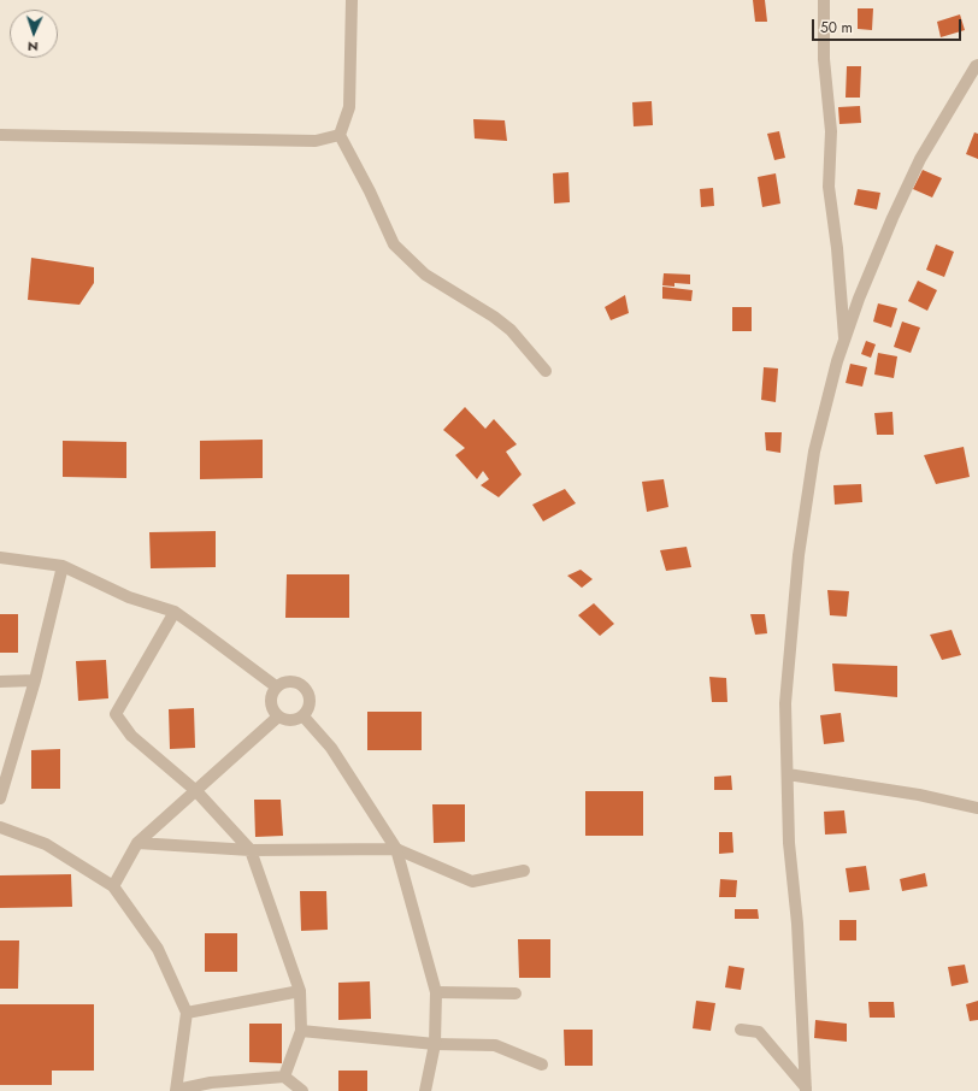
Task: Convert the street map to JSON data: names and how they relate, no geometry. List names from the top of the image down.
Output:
{
  "scale_bar": "50 m",
  "north": "bottom"
}
